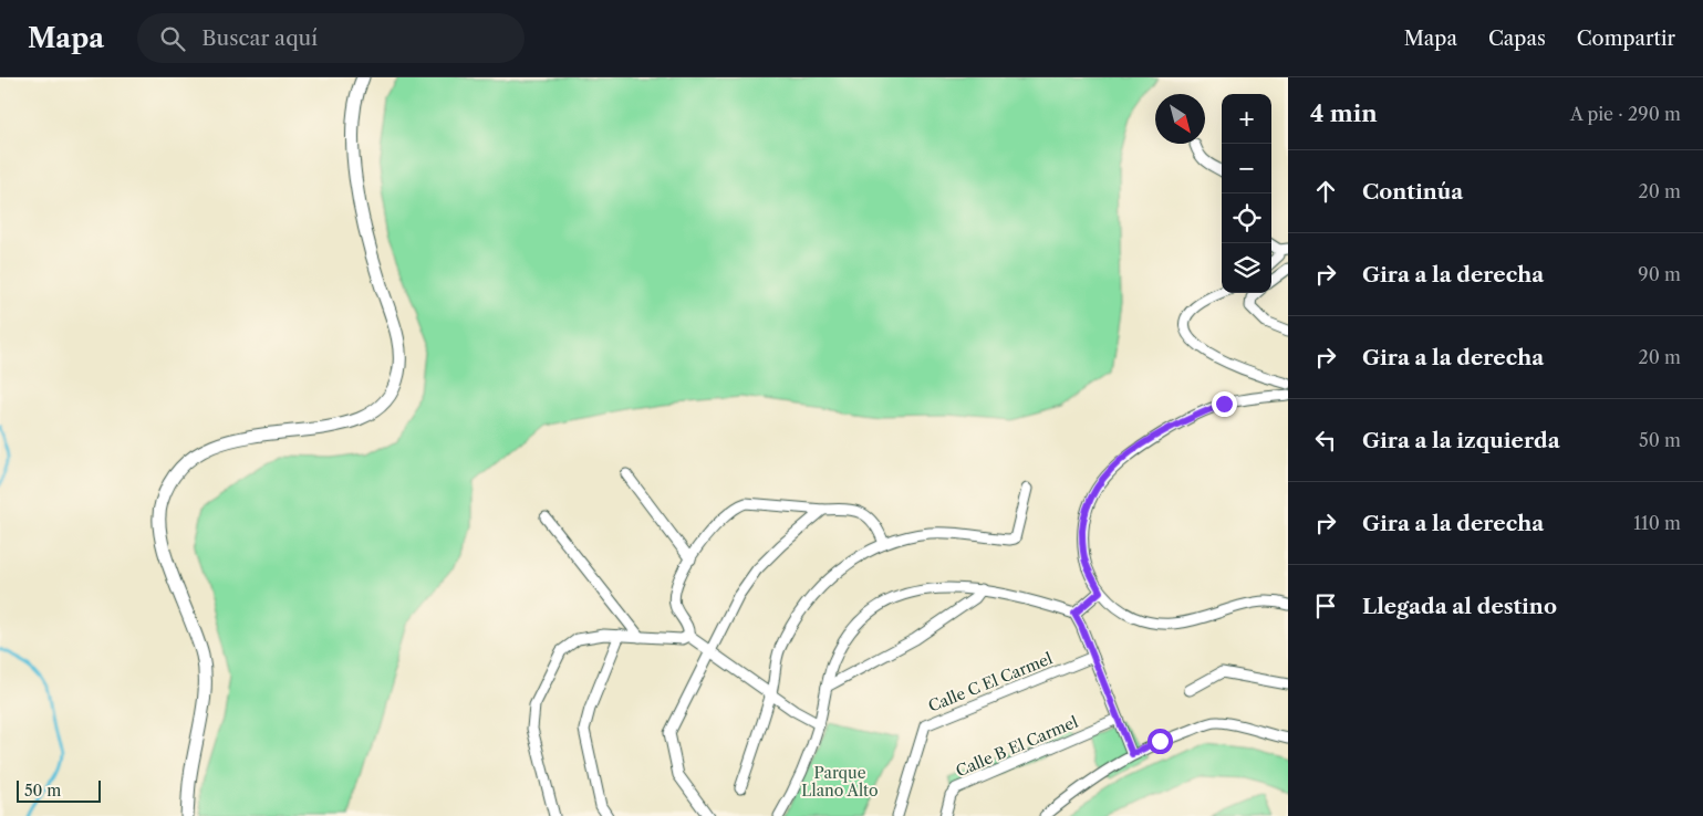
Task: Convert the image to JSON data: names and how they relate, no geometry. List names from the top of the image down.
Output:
{
  "streets": {
    "street": ["Calle C El Carmel", "Calle B El Carmel"]
  },
  "parks": ["Parque Llano Alto"],
  "scale_bar": "50 m",
  "north": "bottom right",
  "page": {
    "header": "Mapa",
    "search": "Buscar aquí",
    "nav": ["Mapa", "Capas", "Compartir"],
    "heading": ["4 min", "A pie · 290 m"],
    "map_buttons": ["+", "−"],
    "list": [
      ["Continúa", "20 m"],
      ["Gira a la derecha", "90 m"],
      ["Gira a la derecha", "20 m"],
      ["Gira a la izquierda", "50 m"],
      ["Gira a la derecha", "110 m"],
      "Llegada al destino"
    ],
    "scale": "50 m"
  }
}
